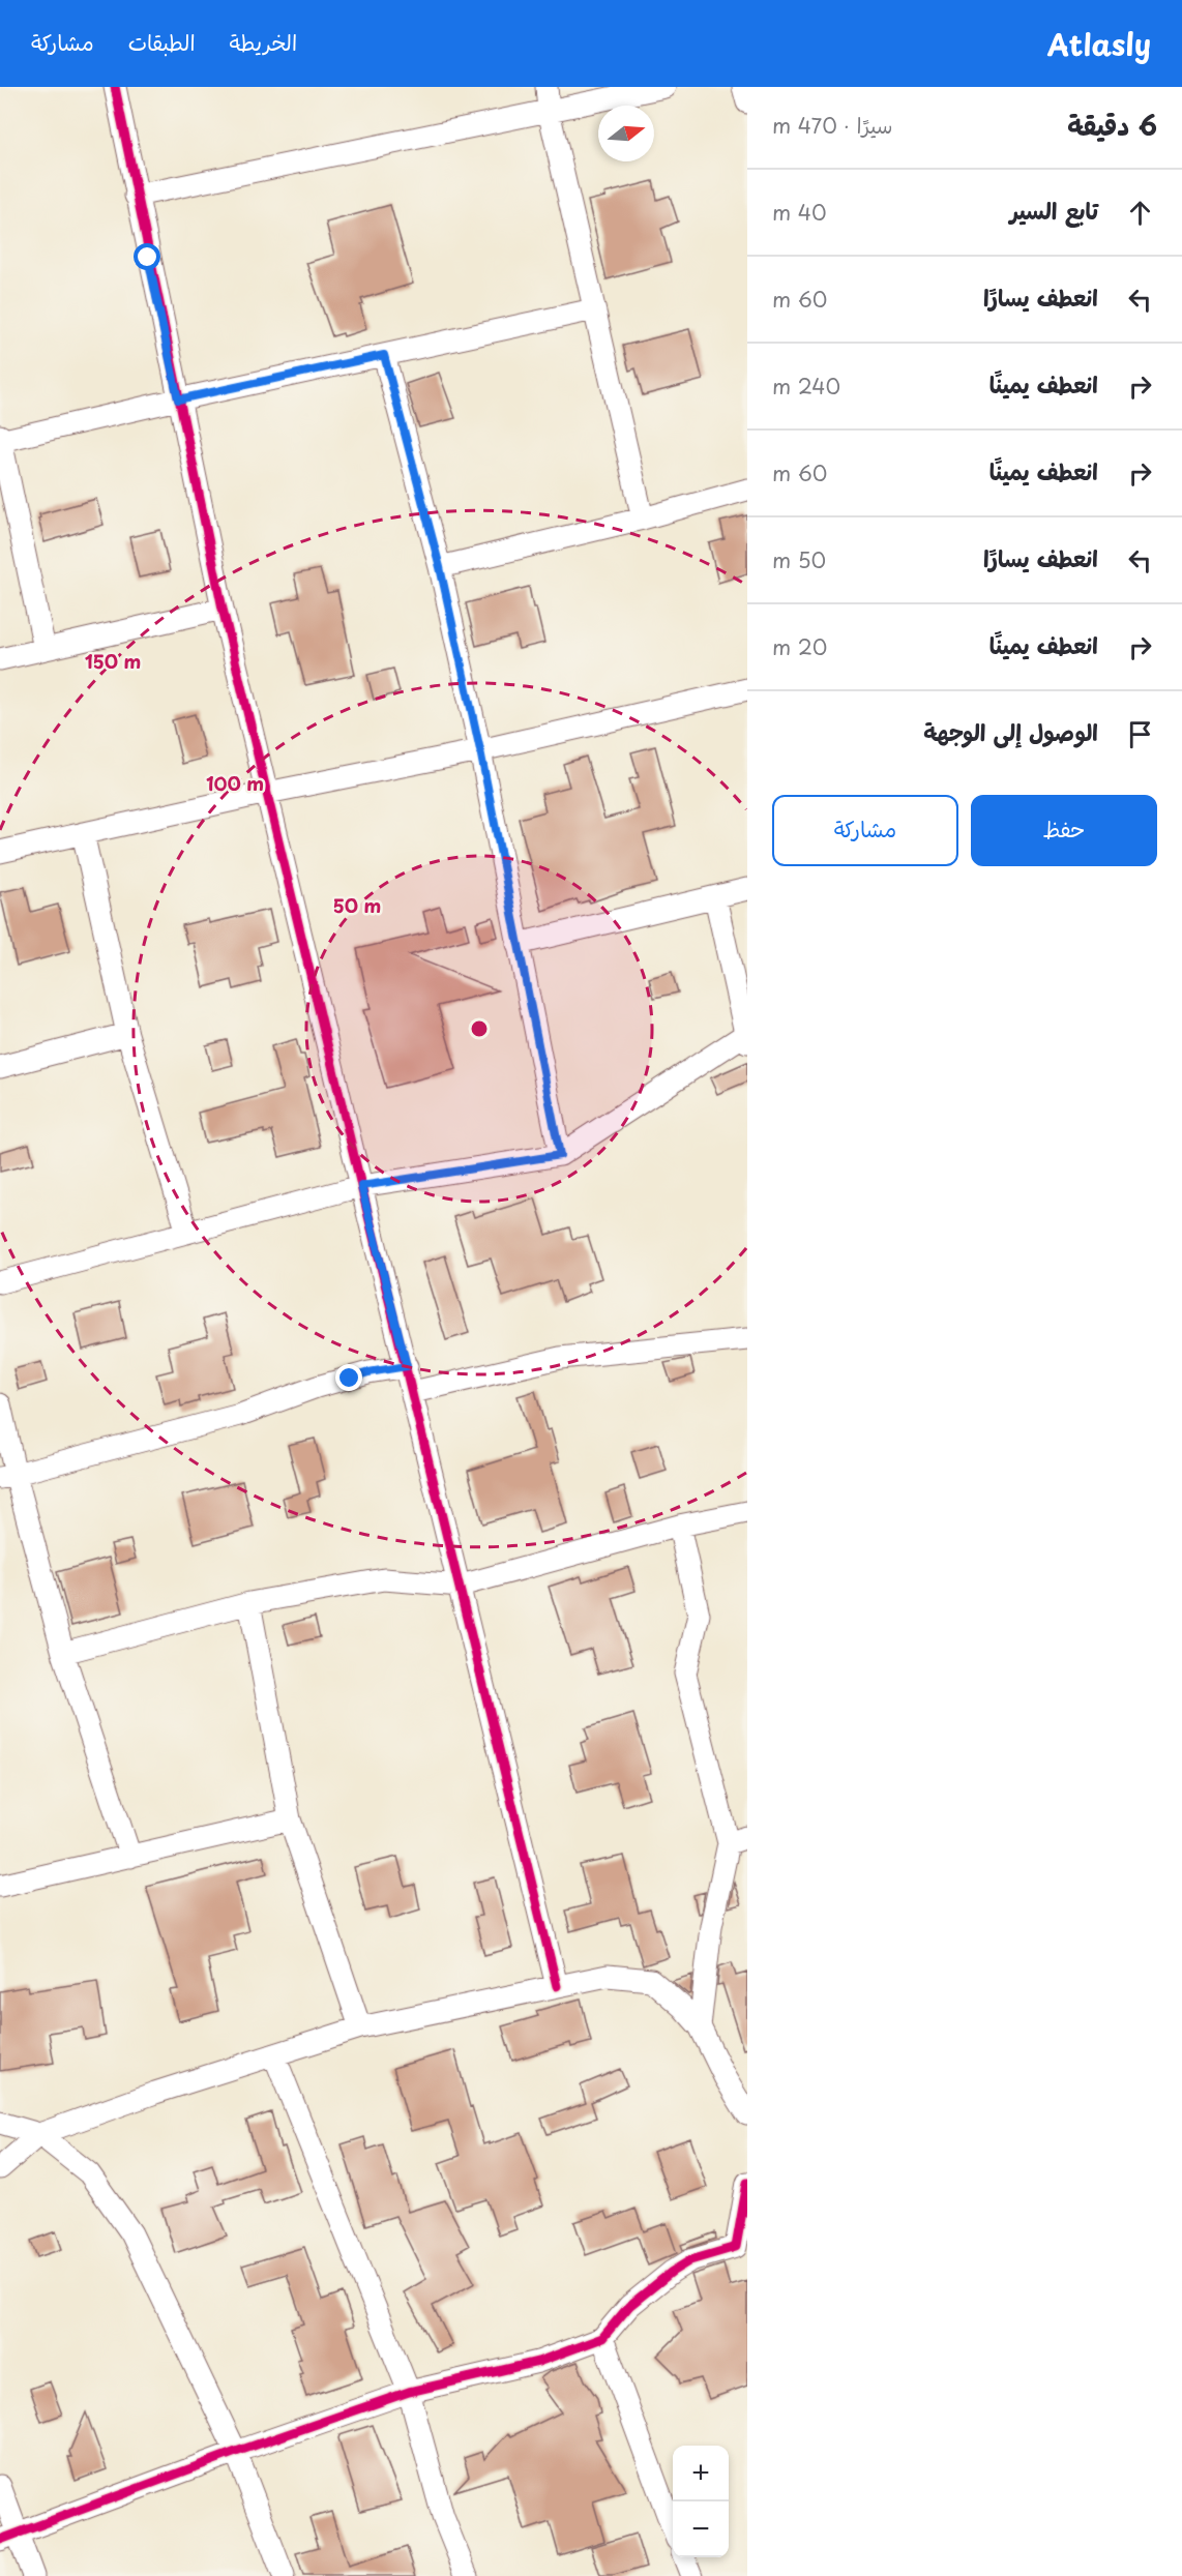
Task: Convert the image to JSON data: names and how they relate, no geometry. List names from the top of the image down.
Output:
{
  "north": "right",
  "page": {
    "header": "Atlasly",
    "nav": ["الخريطة", "الطبقات", "مشاركة"],
    "heading": ["6 دقيقة", "سيرًا · 470 m"],
    "list": [
      ["تابع السير", "40 m"],
      ["انعطف يسارًا", "60 m"],
      ["انعطف يمينًا", "240 m"],
      ["انعطف يمينًا", "60 m"],
      ["انعطف يسارًا", "50 m"],
      ["انعطف يمينًا", "20 m"],
      "الوصول إلى الوجهة"
    ],
    "buttons": ["حفظ", "مشاركة"],
    "map_buttons": ["+", "−"]
  },
  "rings": ["150 m", "100 m", "50 m"]
}
